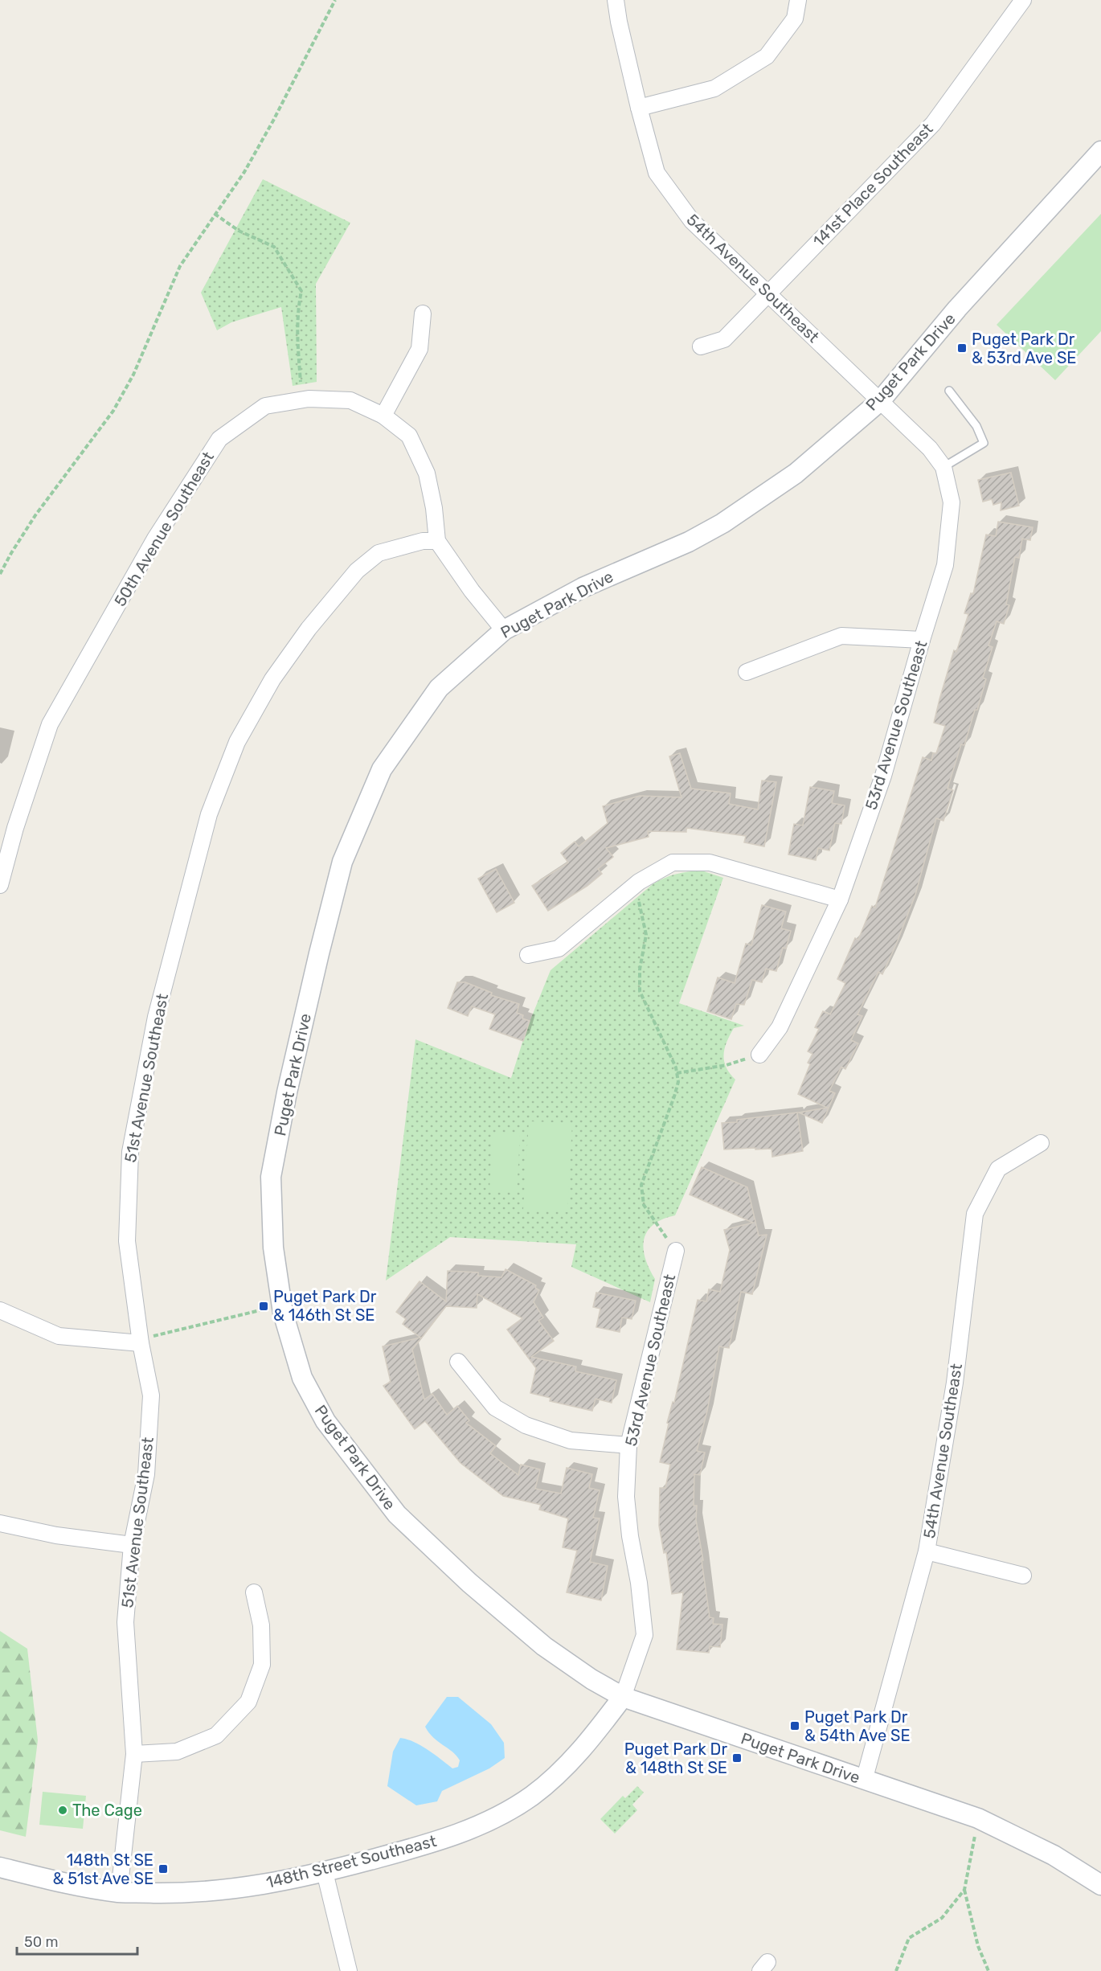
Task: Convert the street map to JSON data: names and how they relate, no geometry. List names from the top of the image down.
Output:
{
  "streets": {
    "street": [
      "141st Place Southeast",
      "54th Avenue Southeast",
      "Puget Park Drive",
      "50th Avenue Southeast",
      "53rd Avenue Southeast",
      "51st Avenue Southeast",
      "148th Street Southeast"
    ]
  },
  "crossings": [
    ["141st Place Southeast", "54th Avenue Southeast"],
    ["54th Avenue Southeast", "Puget Park Drive"],
    ["54th Avenue Southeast", "53rd Avenue Southeast"],
    ["Puget Park Drive", "53rd Avenue Southeast"],
    ["Puget Park Drive", "148th Street Southeast"],
    ["50th Avenue Southeast", "51st Avenue Southeast"],
    ["53rd Avenue Southeast", "148th Street Southeast"],
    ["51st Avenue Southeast", "148th Street Southeast"]
  ],
  "places": {
    "transit": [
      "Puget Park Dr & 53rd Ave SE",
      "Puget Park Dr & 146th St SE",
      "Puget Park Dr & 54th Ave SE",
      "Puget Park Dr & 148th St SE",
      "148th St SE & 51st Ave SE"
    ],
    "other": ["The Cage"]
  },
  "scale_bar": "50 m"
}
